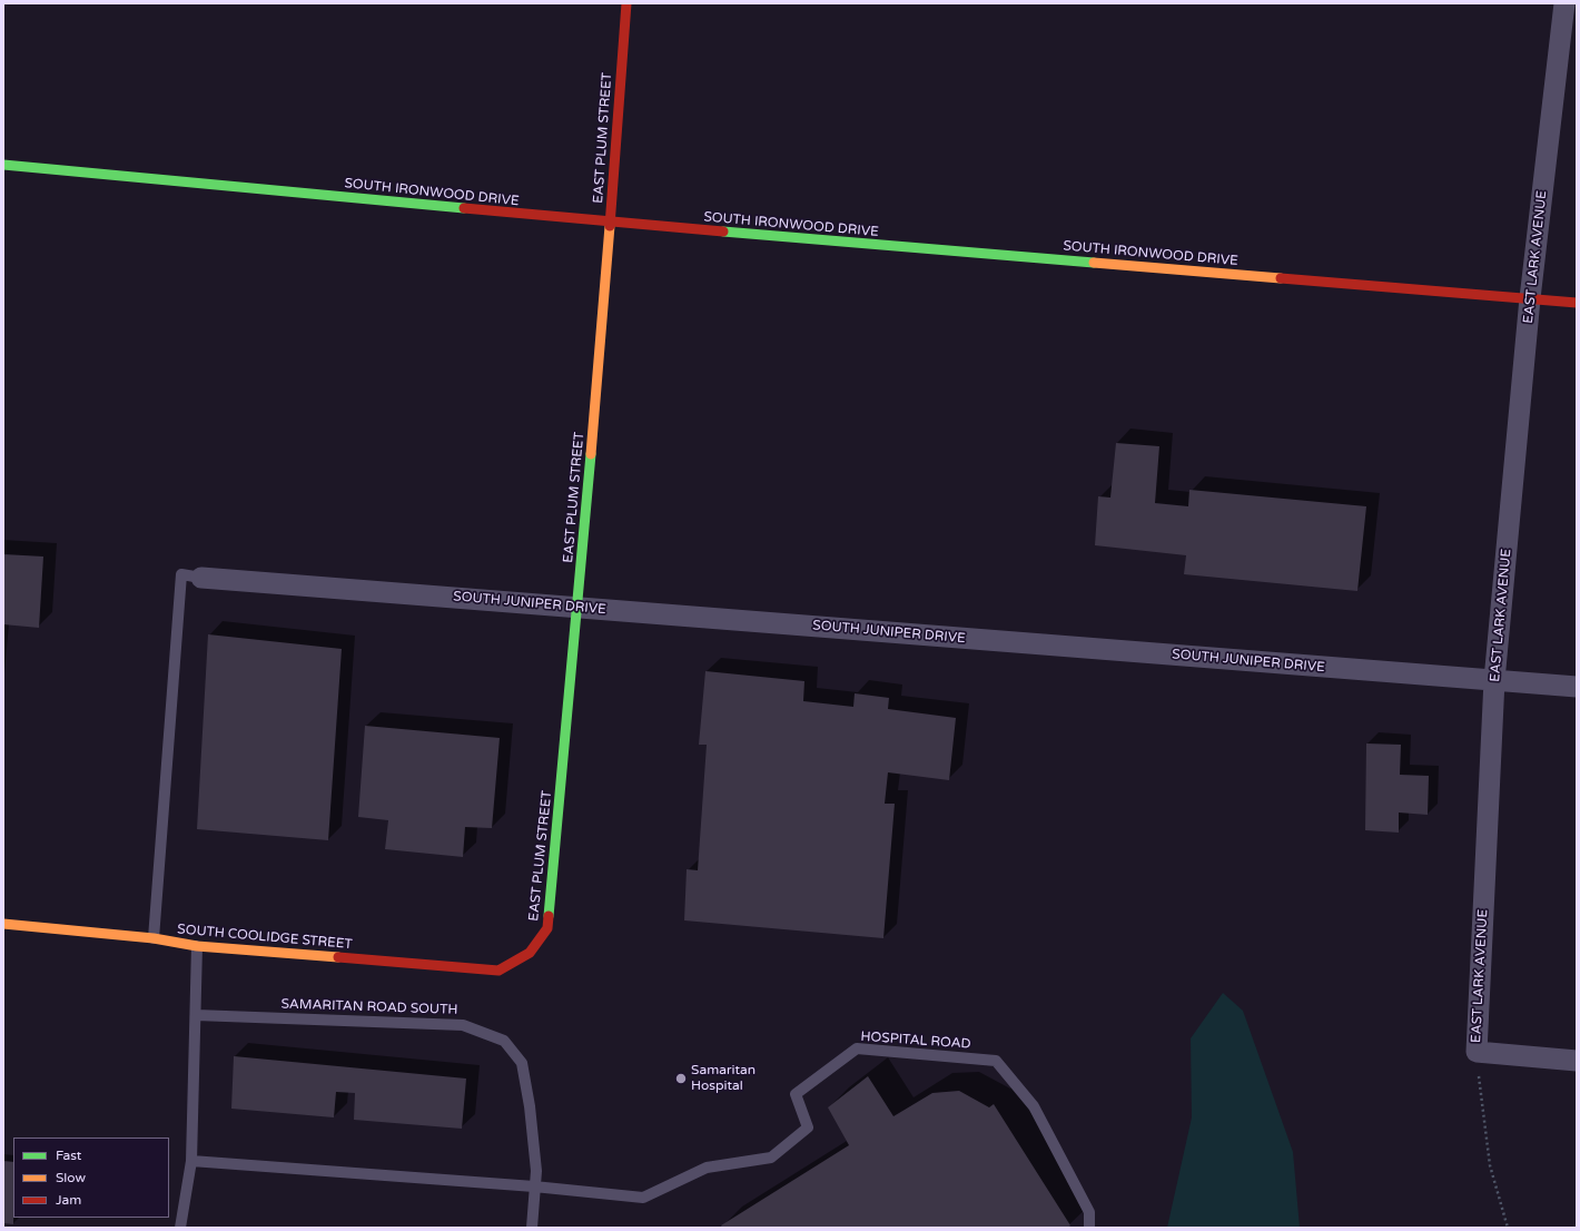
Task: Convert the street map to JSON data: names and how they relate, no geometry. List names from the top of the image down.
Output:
{
  "streets": {
    "street": [
      "EAST PLUM STREET",
      "SOUTH IRONWOOD DRIVE",
      "EAST LARK AVENUE",
      "SOUTH JUNIPER DRIVE",
      "SOUTH COOLIDGE STREET"
    ],
    "lane": ["SAMARITAN ROAD SOUTH", "HOSPITAL ROAD"]
  },
  "crossings": [
    ["EAST PLUM STREET", "SOUTH IRONWOOD DRIVE"],
    ["EAST PLUM STREET", "SOUTH JUNIPER DRIVE"],
    ["EAST PLUM STREET", "SOUTH COOLIDGE STREET"],
    ["SOUTH IRONWOOD DRIVE", "EAST LARK AVENUE"],
    ["EAST LARK AVENUE", "SOUTH JUNIPER DRIVE"],
    ["SAMARITAN ROAD SOUTH", "HOSPITAL ROAD"]
  ],
  "places": ["Samaritan Hospital"],
  "legend": ["Fast", "Slow", "Jam"]
}
